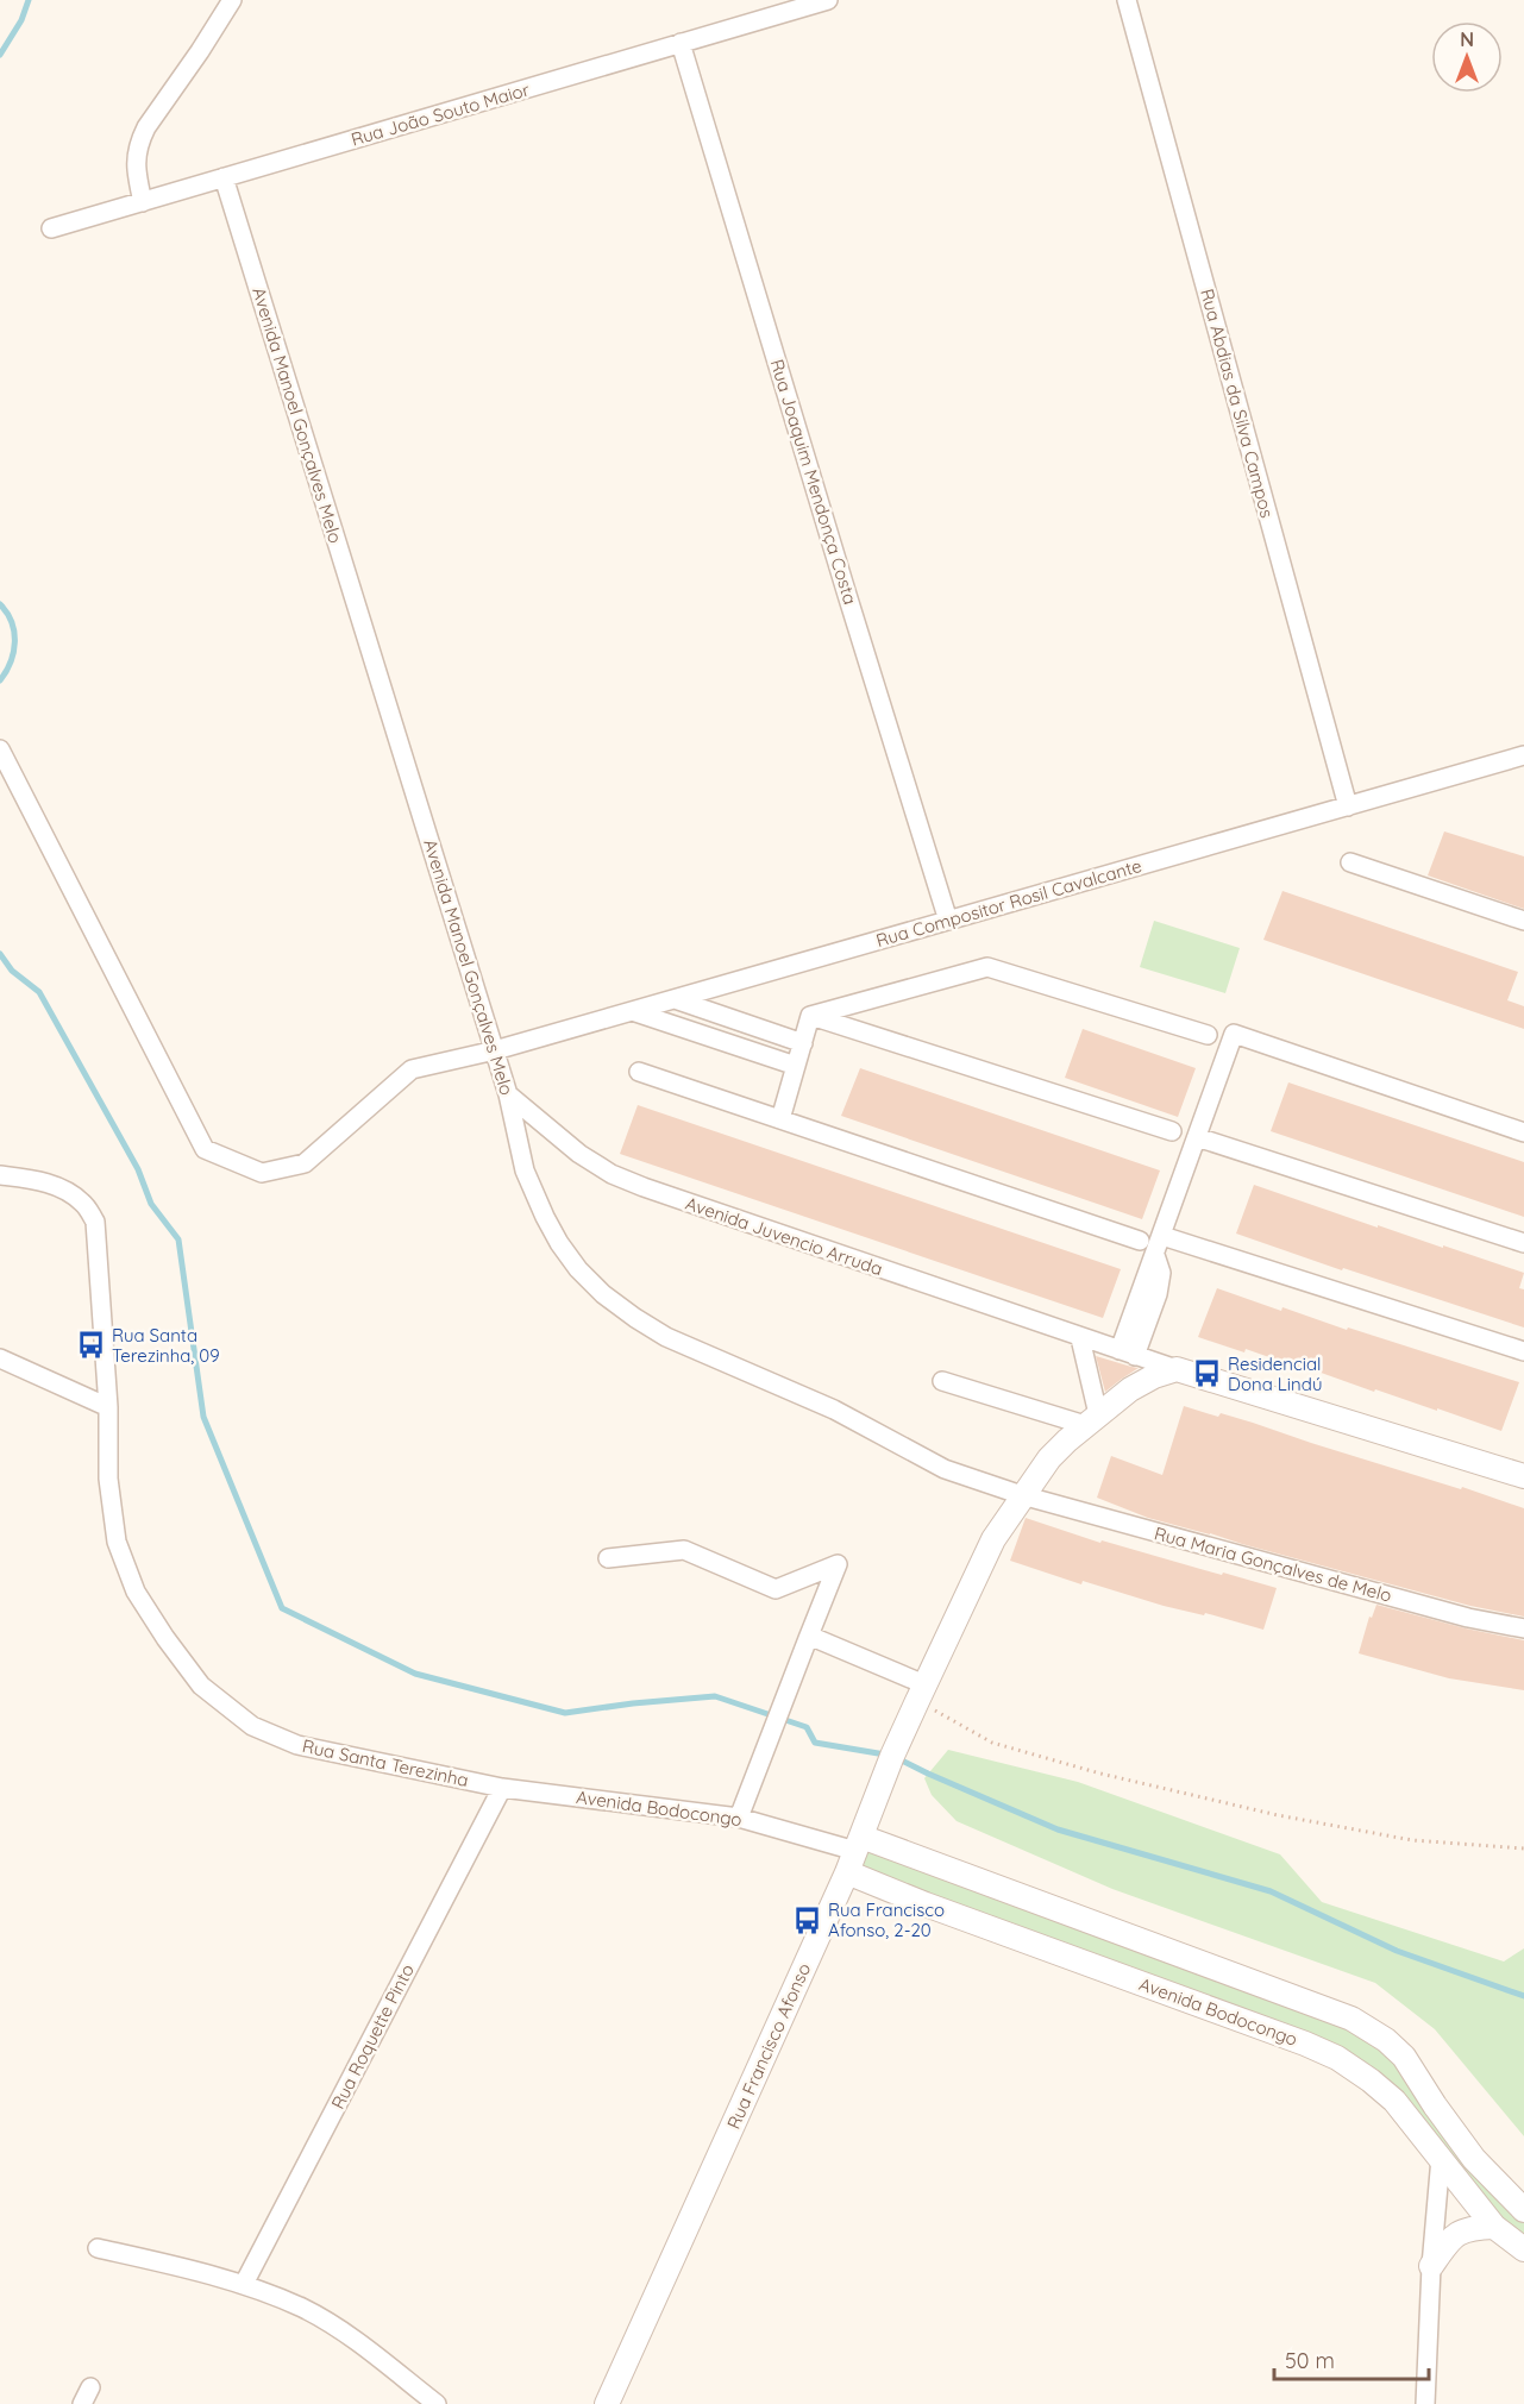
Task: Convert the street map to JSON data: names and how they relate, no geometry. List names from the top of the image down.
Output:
{
  "streets": {
    "street": [
      "Rua João Souto Maior",
      "Rua Abdias da Silva Campos",
      "Avenida Manoel Gonçalves Melo",
      "Rua Joaquim Mendonça Costa",
      "Rua Compositor Rosil Cavalcante",
      "Avenida Juvencio Arruda",
      "Rua Maria Gonçalves de Melo",
      "Rua Santa Terezinha",
      "Avenida Bodocongo",
      "Rua Roquette Pinto",
      "Rua Francisco Afonso"
    ]
  },
  "crossings": [
    ["Rua João Souto Maior", "Avenida Manoel Gonçalves Melo"],
    ["Rua João Souto Maior", "Rua Joaquim Mendonça Costa"],
    ["Rua Abdias da Silva Campos", "Rua Compositor Rosil Cavalcante"],
    ["Avenida Manoel Gonçalves Melo", "Rua Compositor Rosil Cavalcante"],
    ["Avenida Manoel Gonçalves Melo", "Avenida Juvencio Arruda"],
    ["Avenida Manoel Gonçalves Melo", "Rua Maria Gonçalves de Melo"],
    ["Avenida Manoel Gonçalves Melo", "Rua Francisco Afonso"],
    ["Rua Joaquim Mendonça Costa", "Rua Compositor Rosil Cavalcante"],
    ["Avenida Juvencio Arruda", "Rua Francisco Afonso"],
    ["Rua Maria Gonçalves de Melo", "Rua Francisco Afonso"],
    ["Rua Santa Terezinha", "Avenida Bodocongo"],
    ["Rua Santa Terezinha", "Rua Roquette Pinto"],
    ["Avenida Bodocongo", "Rua Roquette Pinto"],
    ["Avenida Bodocongo", "Rua Francisco Afonso"]
  ],
  "places": {
    "bus stop": ["Rua Santa Terezinha, 09", "Residencial Dona Lindú", "Rua Francisco Afonso, 2-20"]
  },
  "scale_bar": "50 m",
  "north": "top"
}
